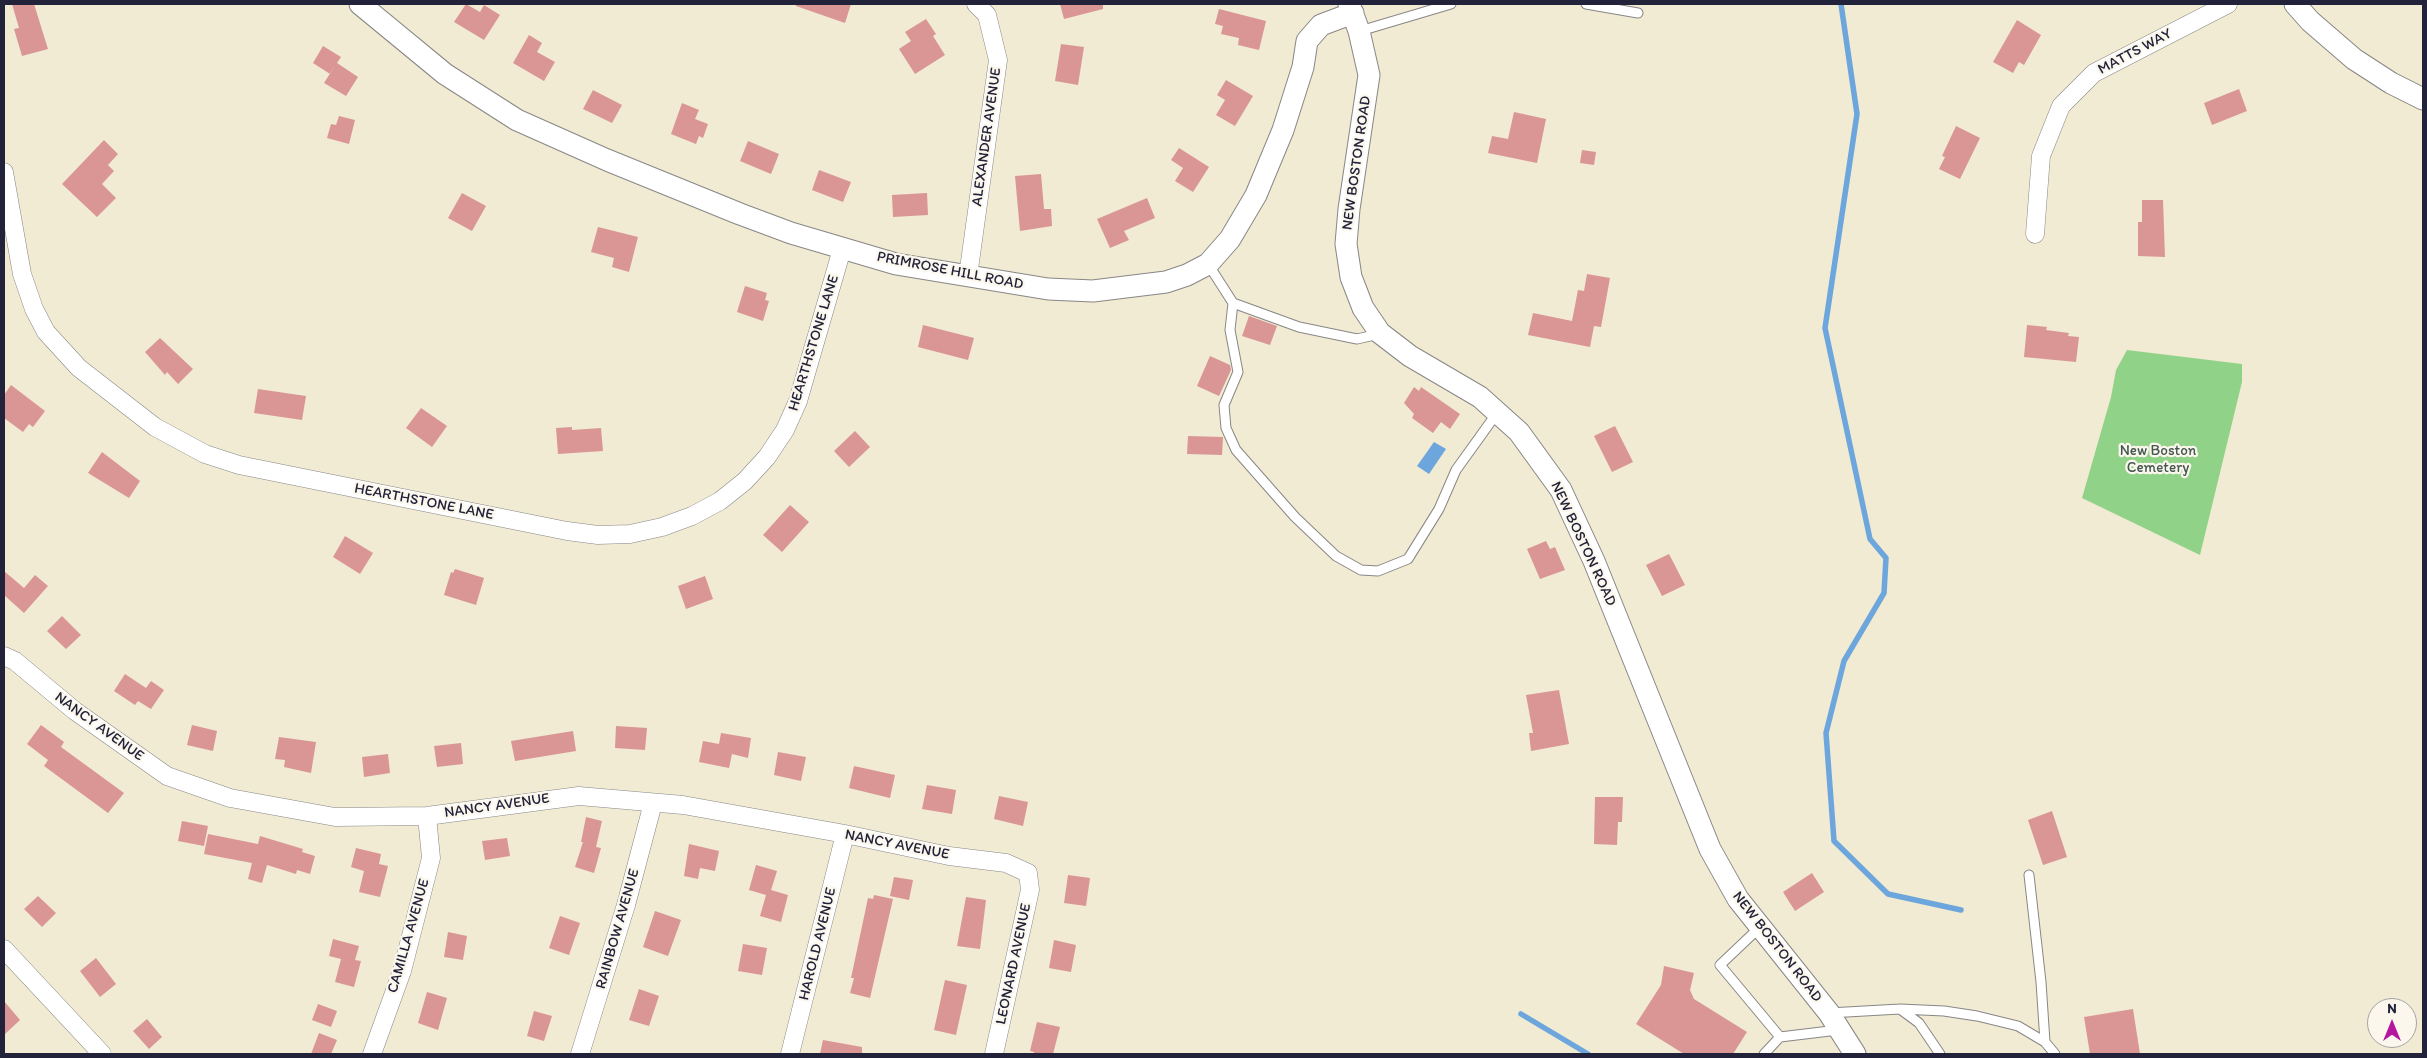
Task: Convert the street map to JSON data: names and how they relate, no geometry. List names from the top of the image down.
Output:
{
  "streets": {
    "street": [
      "MATTS WAY",
      "ALEXANDER AVENUE",
      "NEW BOSTON ROAD",
      "PRIMROSE HILL ROAD",
      "HEARTHSTONE LANE",
      "NANCY AVENUE",
      "RAINBOW AVENUE",
      "CAMILLA AVENUE",
      "HAROLD AVENUE",
      "LEONARD AVENUE"
    ]
  },
  "crossings": [
    ["ALEXANDER AVENUE", "PRIMROSE HILL ROAD"],
    ["NEW BOSTON ROAD", "PRIMROSE HILL ROAD"],
    ["PRIMROSE HILL ROAD", "HEARTHSTONE LANE"],
    ["NANCY AVENUE", "RAINBOW AVENUE"],
    ["NANCY AVENUE", "CAMILLA AVENUE"],
    ["NANCY AVENUE", "HAROLD AVENUE"],
    ["NANCY AVENUE", "LEONARD AVENUE"]
  ],
  "parks": ["New Boston Cemetery"],
  "north": "top"
}
